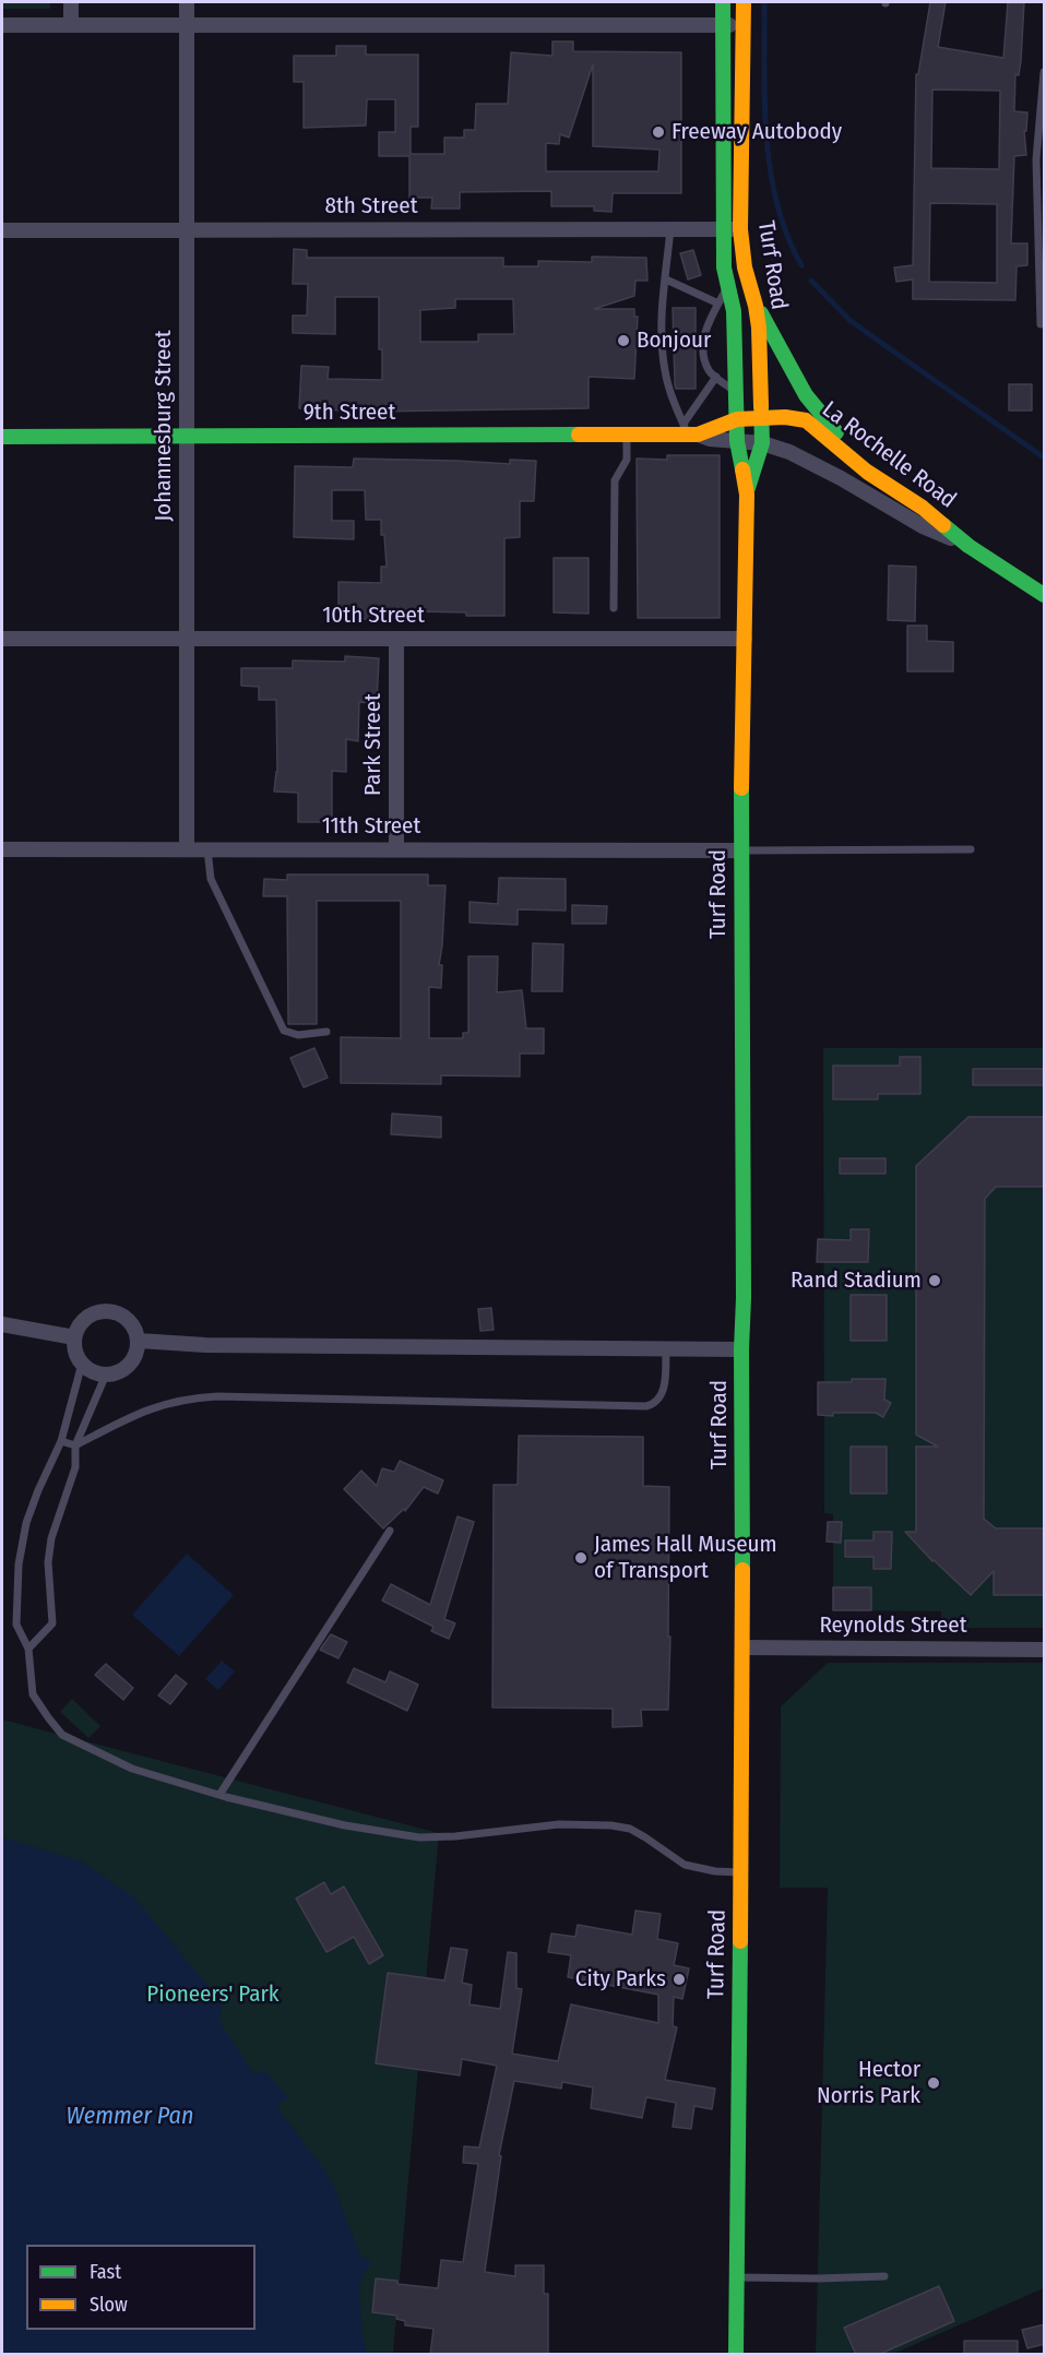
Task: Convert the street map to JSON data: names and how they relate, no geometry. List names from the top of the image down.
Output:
{
  "streets": {
    "main road": ["Turf Road", "9th Street", "La Rochelle Road"],
    "street": [
      "8th Street",
      "Johannesburg Street",
      "10th Street",
      "Park Street",
      "11th Street",
      "Reynolds Street"
    ]
  },
  "crossings": [
    ["8th Street", "Turf Road"],
    ["8th Street", "Johannesburg Street"],
    ["Turf Road", "9th Street"],
    ["Turf Road", "La Rochelle Road"],
    ["Turf Road", "10th Street"],
    ["Turf Road", "11th Street"],
    ["Turf Road", "Reynolds Street"],
    ["9th Street", "Johannesburg Street"],
    ["9th Street", "La Rochelle Road"],
    ["Johannesburg Street", "10th Street"],
    ["Johannesburg Street", "11th Street"],
    ["10th Street", "Park Street"],
    ["Park Street", "11th Street"]
  ],
  "water": ["Wemmer Pan"],
  "parks": ["Pioneers' Park"],
  "places": [
    "Freeway Autobody",
    "Bonjour",
    "Rand Stadium",
    "James Hall Museum of Transport",
    "City Parks",
    "Hector Norris Park"
  ],
  "legend": ["Fast", "Slow"]
}
